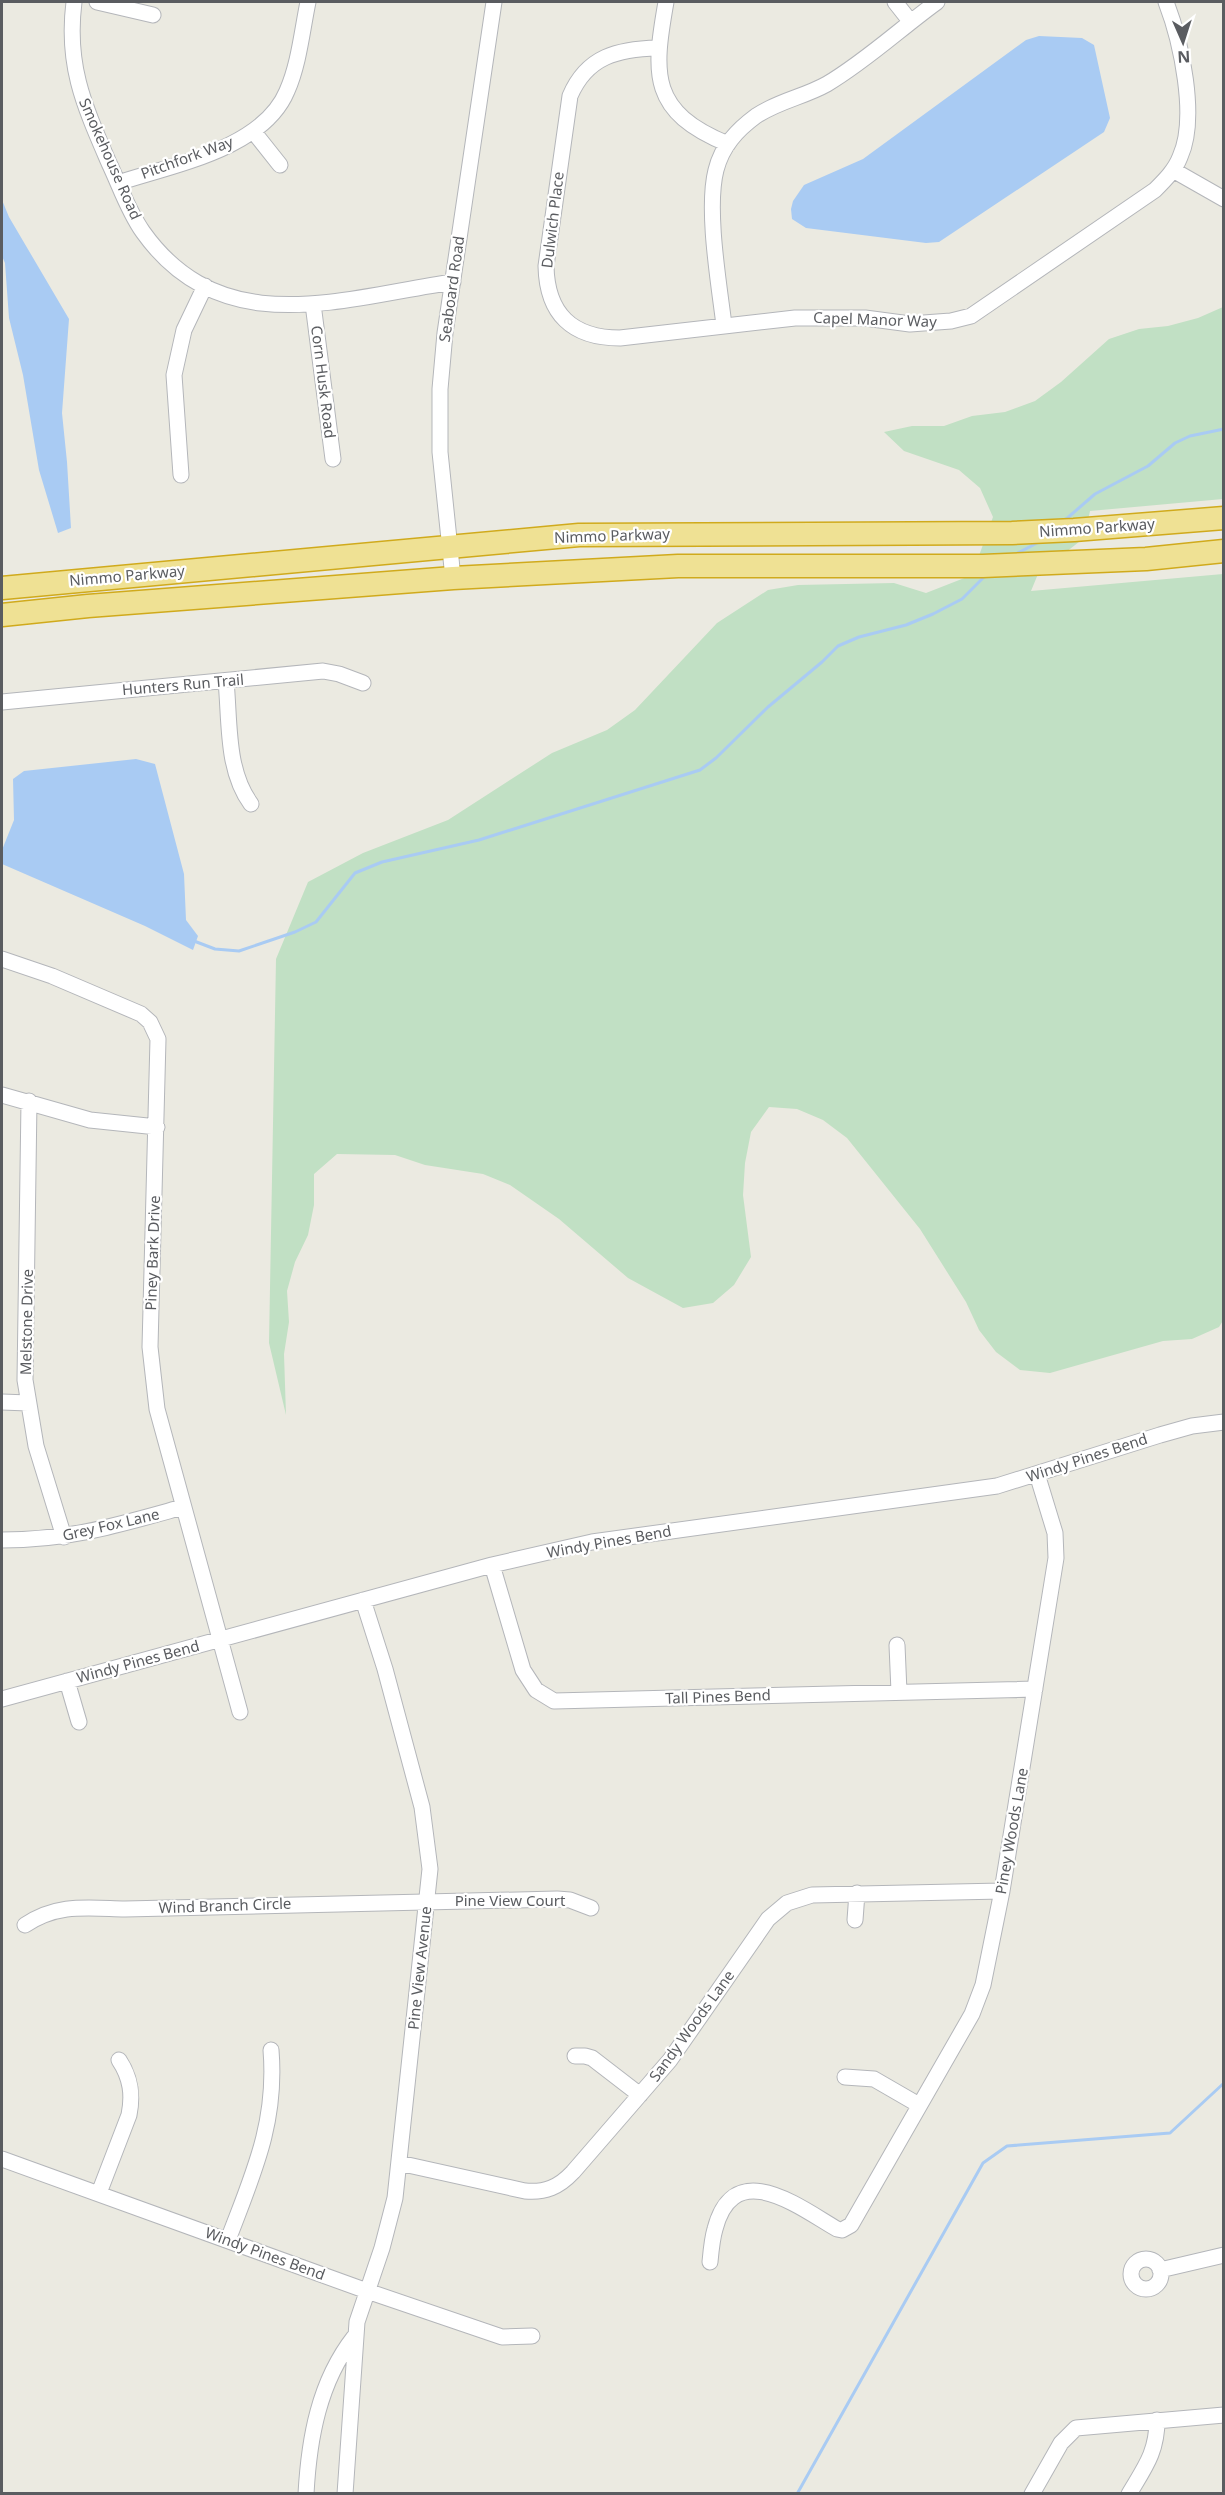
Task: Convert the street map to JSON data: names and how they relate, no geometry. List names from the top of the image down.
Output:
{
  "streets": {
    "highway": ["Nimmo Parkway"],
    "street": [
      "Pitchfork Way",
      "Smokehouse Road",
      "Dulwich Place",
      "Seaboard Road",
      "Capel Manor Way",
      "Corn Husk Road",
      "Hunters Run Trail",
      "Piney Bark Drive",
      "Melstone Drive",
      "Windy Pines Bend",
      "Grey Fox Lane",
      "Tall Pines Bend",
      "Piney Woods Lane",
      "Pine View Court",
      "Wind Branch Circle",
      "Pine View Avenue",
      "Sandy Woods Lane"
    ]
  },
  "crossings": [
    ["Pitchfork Way", "Smokehouse Road"],
    ["Smokehouse Road", "Seaboard Road"],
    ["Smokehouse Road", "Corn Husk Road"],
    ["Dulwich Place", "Capel Manor Way"],
    ["Seaboard Road", "Nimmo Parkway"],
    ["Piney Bark Drive", "Windy Pines Bend"],
    ["Piney Bark Drive", "Grey Fox Lane"],
    ["Melstone Drive", "Grey Fox Lane"],
    ["Windy Pines Bend", "Tall Pines Bend"],
    ["Windy Pines Bend", "Piney Woods Lane"],
    ["Windy Pines Bend", "Pine View Avenue"],
    ["Tall Pines Bend", "Piney Woods Lane"],
    ["Piney Woods Lane", "Sandy Woods Lane"],
    ["Pine View Court", "Wind Branch Circle"],
    ["Pine View Court", "Pine View Avenue"],
    ["Wind Branch Circle", "Pine View Avenue"],
    ["Pine View Avenue", "Sandy Woods Lane"]
  ],
  "north": "bottom"
}
